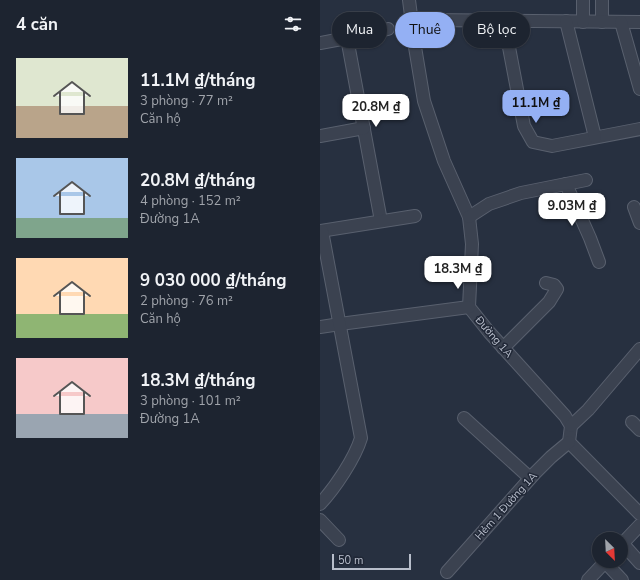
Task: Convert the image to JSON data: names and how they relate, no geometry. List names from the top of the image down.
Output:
{
  "streets": {
    "street": ["Đường 1A", "Hẻm 1 Đường 1A"]
  },
  "scale_bar": "50 m",
  "north": "bottom right",
  "page": {
    "heading": "4 căn",
    "chip": ["Mua", "Thuê", "Bộ lọc"],
    "list": [
      {
        "name": "11.1M ₫/tháng",
        "note": "3 phòng · 77 m² · Căn hộ"
      },
      {
        "name": "20.8M ₫/tháng",
        "note": "4 phòng · 152 m² · Đường 1A"
      },
      {
        "name": "9 030 000 ₫/tháng",
        "note": "2 phòng · 76 m² · Căn hộ"
      },
      {
        "name": "18.3M ₫/tháng",
        "note": "3 phòng · 101 m² · Đường 1A"
      }
    ],
    "price": [
      "11.1M ₫",
      "20.8M ₫",
      "9.03M ₫",
      "18.3M ₫"
    ],
    "scale": "50 m"
  }
}
